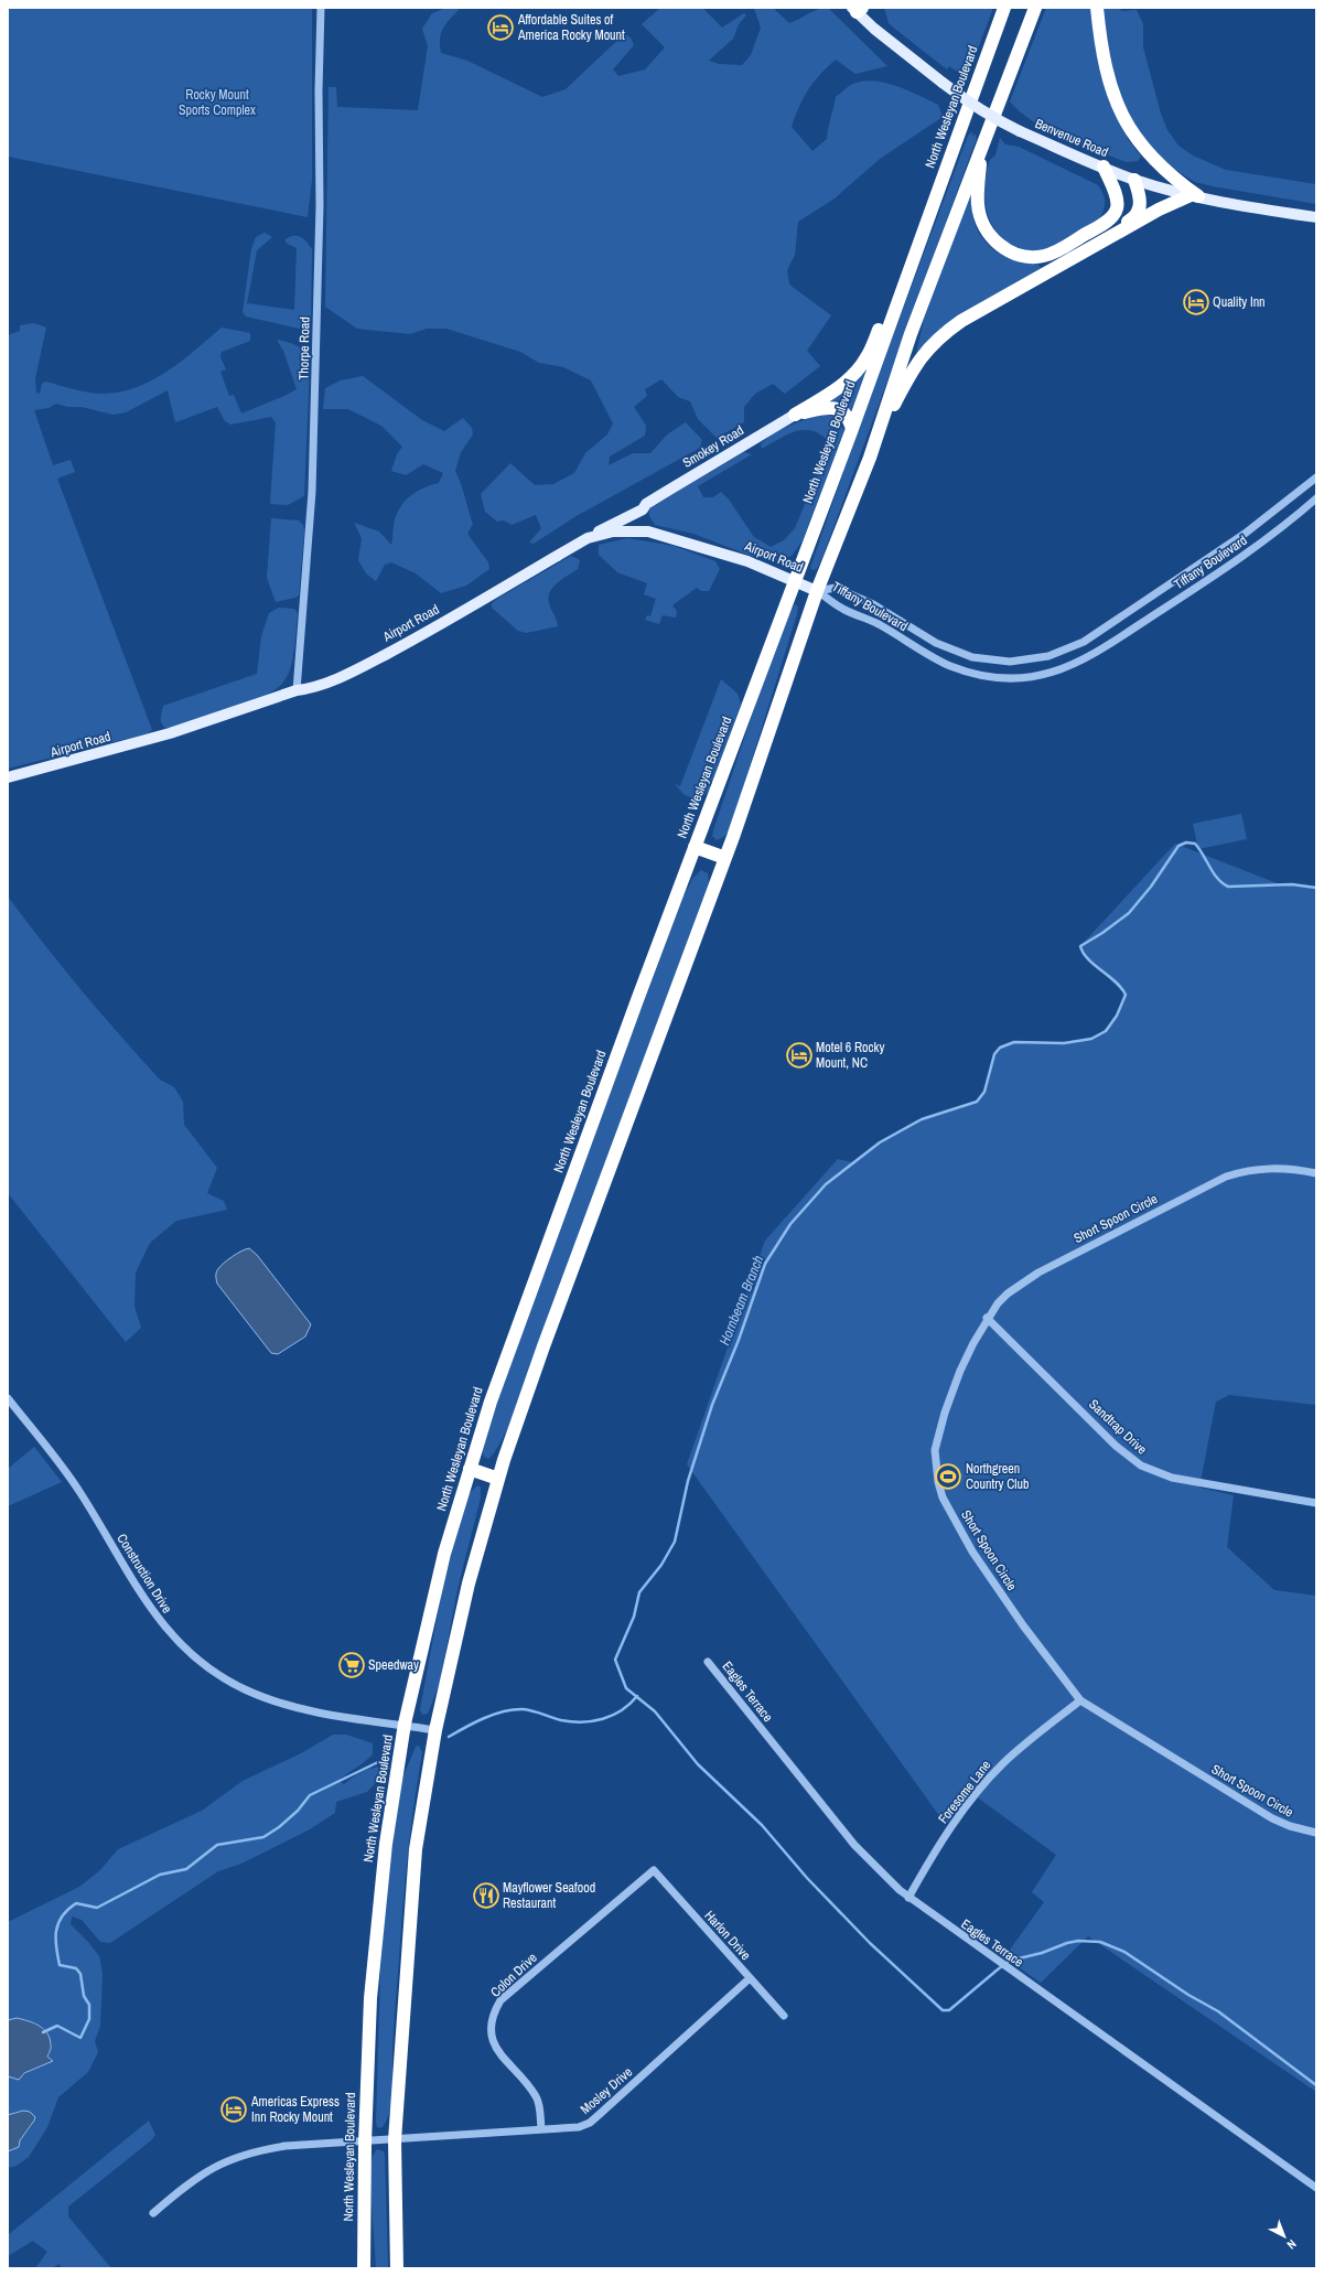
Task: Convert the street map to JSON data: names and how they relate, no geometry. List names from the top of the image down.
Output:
{
  "streets": {
    "highway": ["North Wesleyan Boulevard"],
    "main road": ["Benvenue Road", "Smokey Road", "Airport Road"],
    "street": [
      "Thorpe Road",
      "Tiffany Boulevard",
      "Short Spoon Circle",
      "Sandtrap Drive",
      "Construction Drive",
      "Eagles Terrace",
      "Foresome Lane",
      "Harlon Drive",
      "Colon Drive",
      "Mosley Drive"
    ]
  },
  "crossings": [
    ["North Wesleyan Boulevard", "Airport Road"],
    ["North Wesleyan Boulevard", "Construction Drive"],
    ["North Wesleyan Boulevard", "Mosley Drive"],
    ["Thorpe Road", "Airport Road"],
    ["Smokey Road", "Airport Road"],
    ["Airport Road", "Tiffany Boulevard"],
    ["Short Spoon Circle", "Sandtrap Drive"],
    ["Short Spoon Circle", "Foresome Lane"],
    ["Eagles Terrace", "Foresome Lane"],
    ["Harlon Drive", "Colon Drive"],
    ["Harlon Drive", "Mosley Drive"],
    ["Colon Drive", "Mosley Drive"]
  ],
  "water": ["Hornbeam Branch"],
  "parks": ["Rocky Mount Sports Complex"],
  "places": {
    "hotel": [
      "Affordable Suites of America Rocky Mount",
      "Quality Inn",
      "Motel 6 Rocky Mount, NC",
      "Americas Express Inn Rocky Mount"
    ],
    "sports": ["Northgreen Country Club"],
    "supermarket": ["Speedway"],
    "restaurant": ["Mayflower Seafood Restaurant"]
  },
  "north": "bottom right"
}
